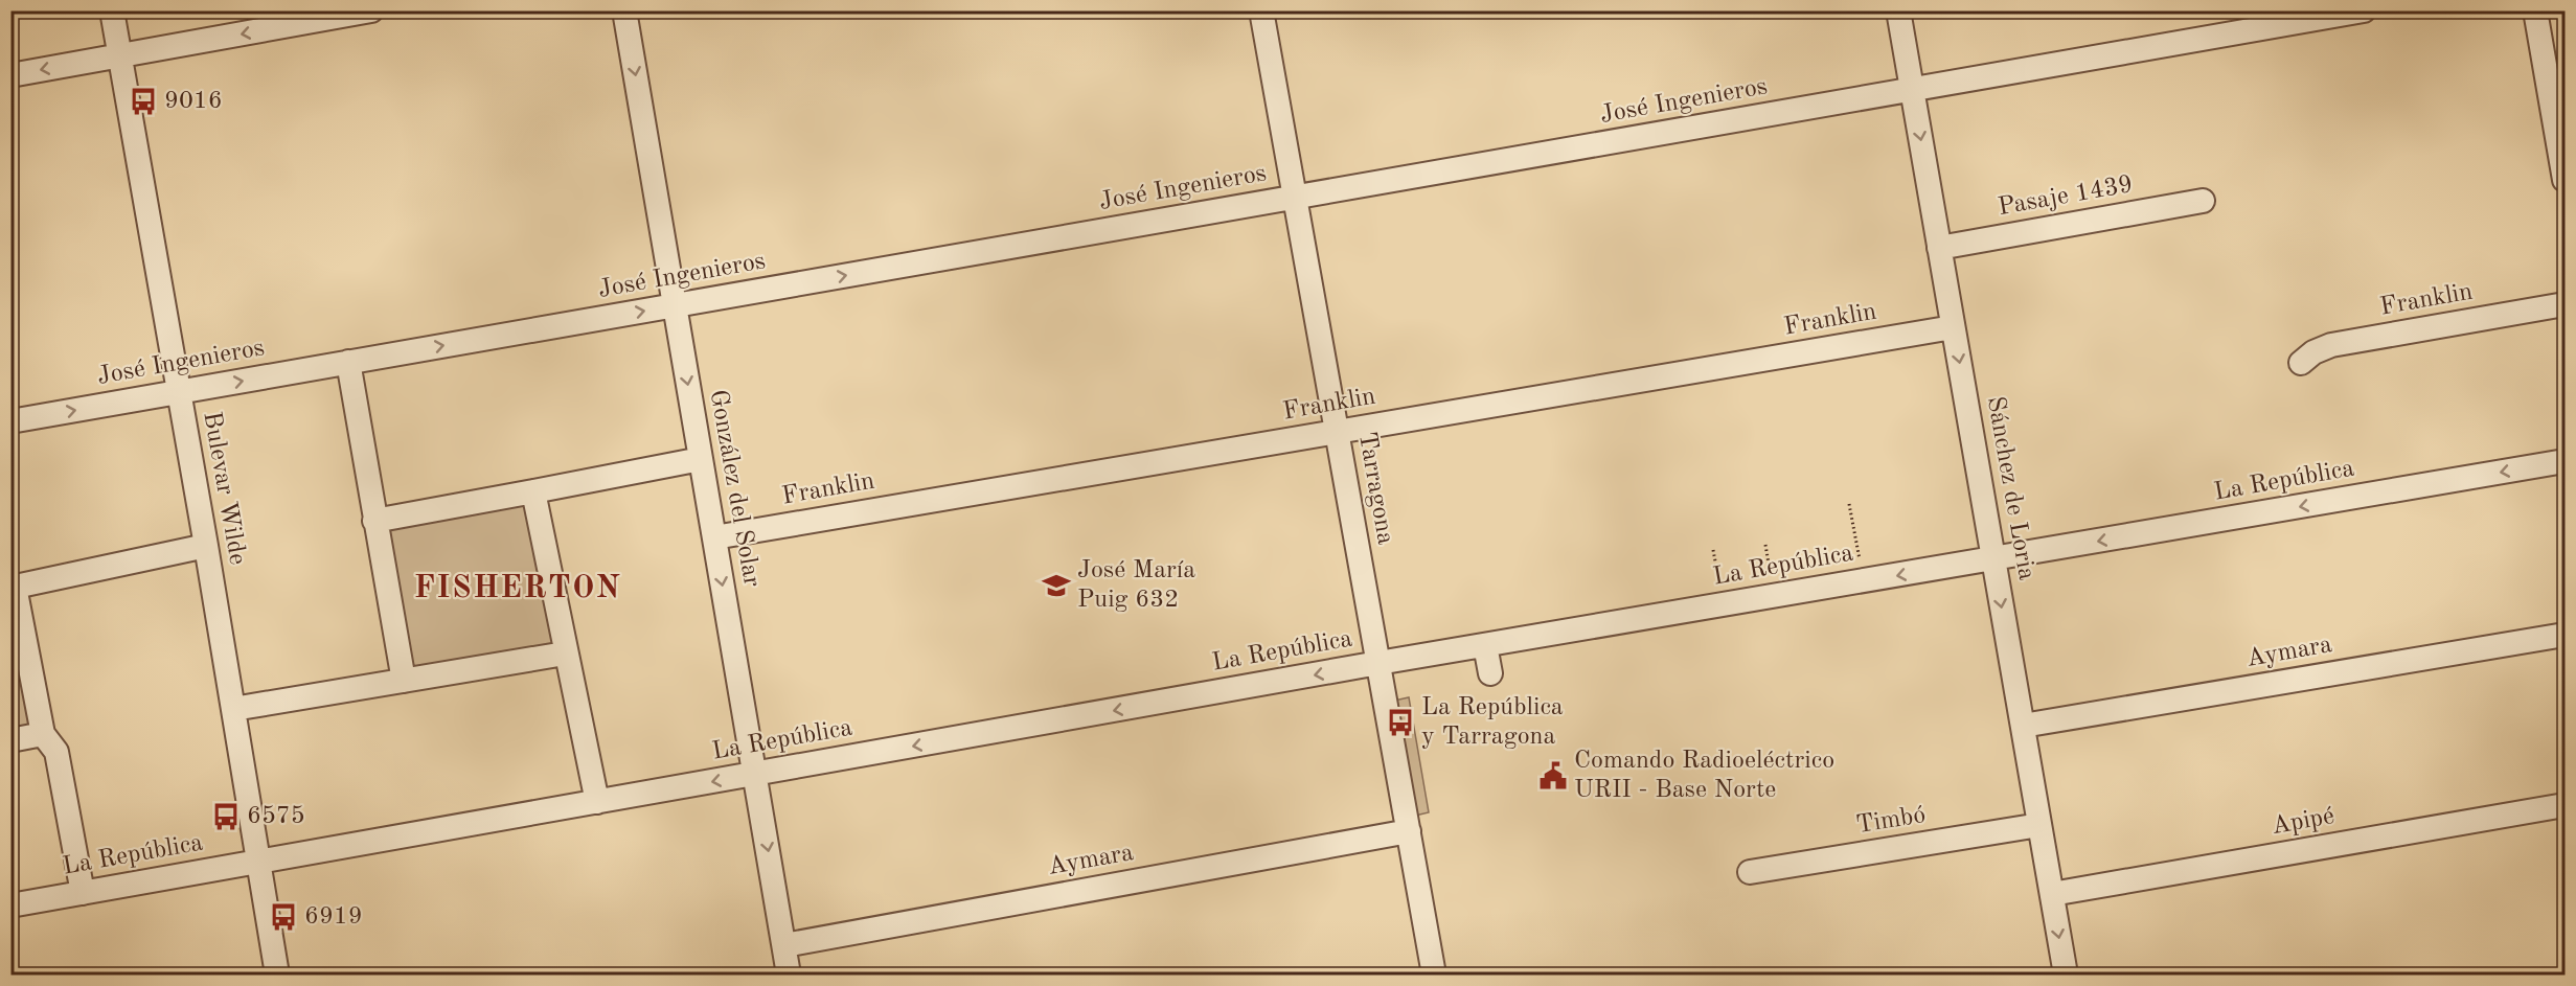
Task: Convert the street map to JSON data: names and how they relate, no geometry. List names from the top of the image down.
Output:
{
  "streets": {
    "street": [
      "José Ingenieros",
      "Pasaje 1439",
      "Franklin",
      "La República",
      "Bulevar Wilde",
      "González del Solar",
      "Tarragona",
      "Sánchez de Loria",
      "Aymara",
      "Timbó",
      "Apipé"
    ]
  },
  "crossings": [
    ["José Ingenieros", "Bulevar Wilde"],
    ["José Ingenieros", "González del Solar"],
    ["José Ingenieros", "Tarragona"],
    ["José Ingenieros", "Sánchez de Loria"],
    ["Pasaje 1439", "Sánchez de Loria"],
    ["Franklin", "González del Solar"],
    ["Franklin", "Tarragona"],
    ["Franklin", "Sánchez de Loria"],
    ["La República", "Bulevar Wilde"],
    ["La República", "González del Solar"],
    ["La República", "Tarragona"],
    ["La República", "Sánchez de Loria"],
    ["González del Solar", "Aymara"],
    ["Tarragona", "Aymara"],
    ["Sánchez de Loria", "Aymara"],
    ["Sánchez de Loria", "Timbó"],
    ["Sánchez de Loria", "Apipé"]
  ],
  "one_way": ["La República", "González del Solar", "Sánchez de Loria"],
  "districts": ["FISHERTON"],
  "places": {
    "bus stop": [
      "9016",
      "La República y Tarragona",
      "6575",
      "6919"
    ],
    "school or university": ["José María Puig 632"],
    "public building": ["Comando Radioeléctrico URII - Base Norte"]
  }
}
